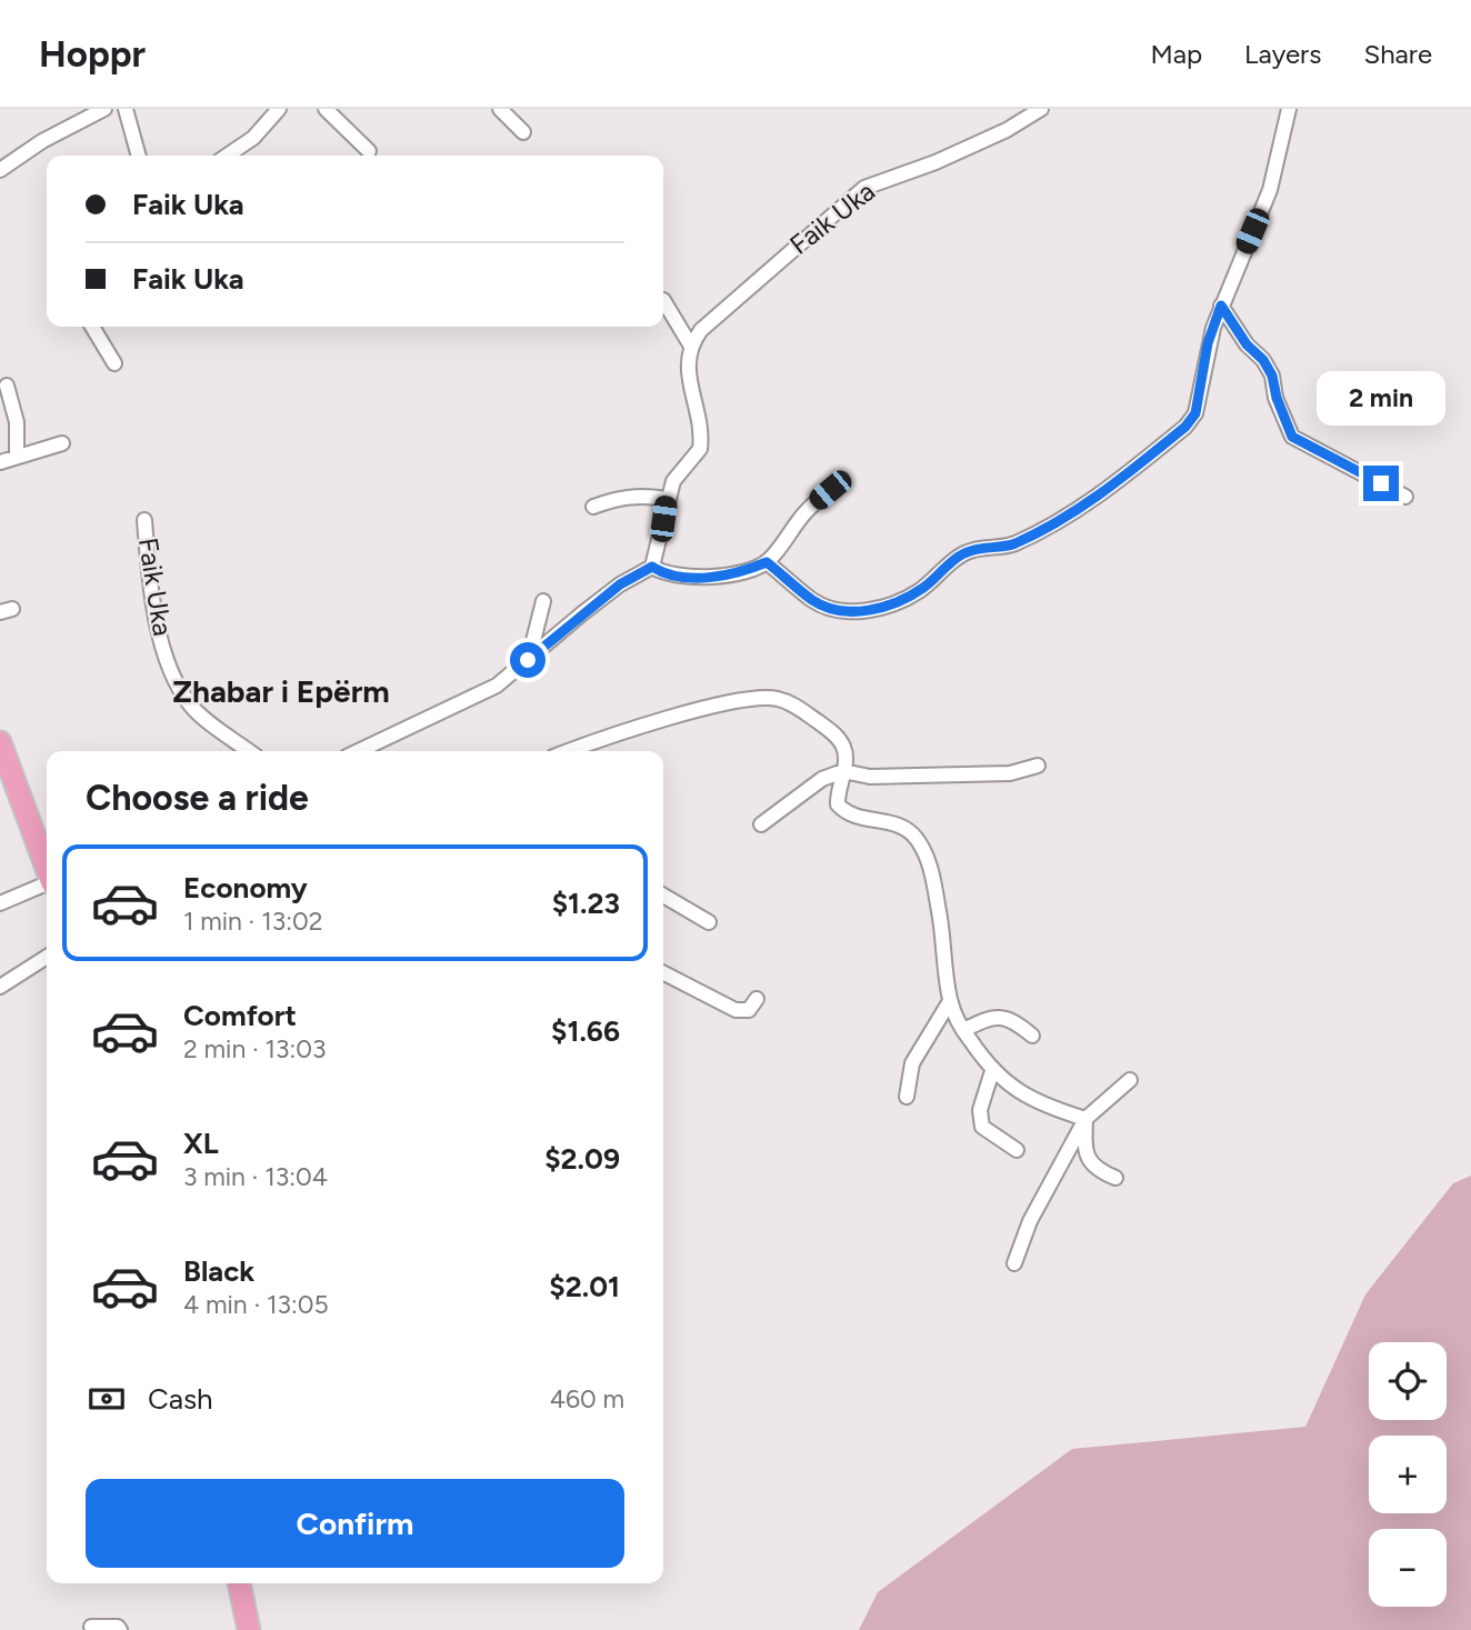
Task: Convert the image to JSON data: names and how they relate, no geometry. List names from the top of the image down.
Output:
{
  "streets": {
    "street": ["Faik Uka"]
  },
  "districts": ["Zhabar i Epërm"],
  "page": {
    "header": "Hoppr",
    "nav": ["Map", "Layers", "Share"],
    "banner": ["Faik Uka", "Faik Uka"],
    "bubble": "2 min",
    "heading": "Choose a ride",
    "list": [
      {
        "name": "Economy",
        "note": "1 min · 13:02",
        "value": "$1.23"
      },
      {
        "name": "Comfort",
        "note": "2 min · 13:03",
        "value": "$1.66"
      },
      {
        "name": "XL",
        "note": "3 min · 13:04",
        "value": "$2.09"
      },
      {
        "name": "Black",
        "note": "4 min · 13:05",
        "value": "$2.01"
      }
    ],
    "map_buttons": ["+", "−"],
    "pay": ["Cash", "460 m"],
    "buttons": "Confirm"
  }
}
